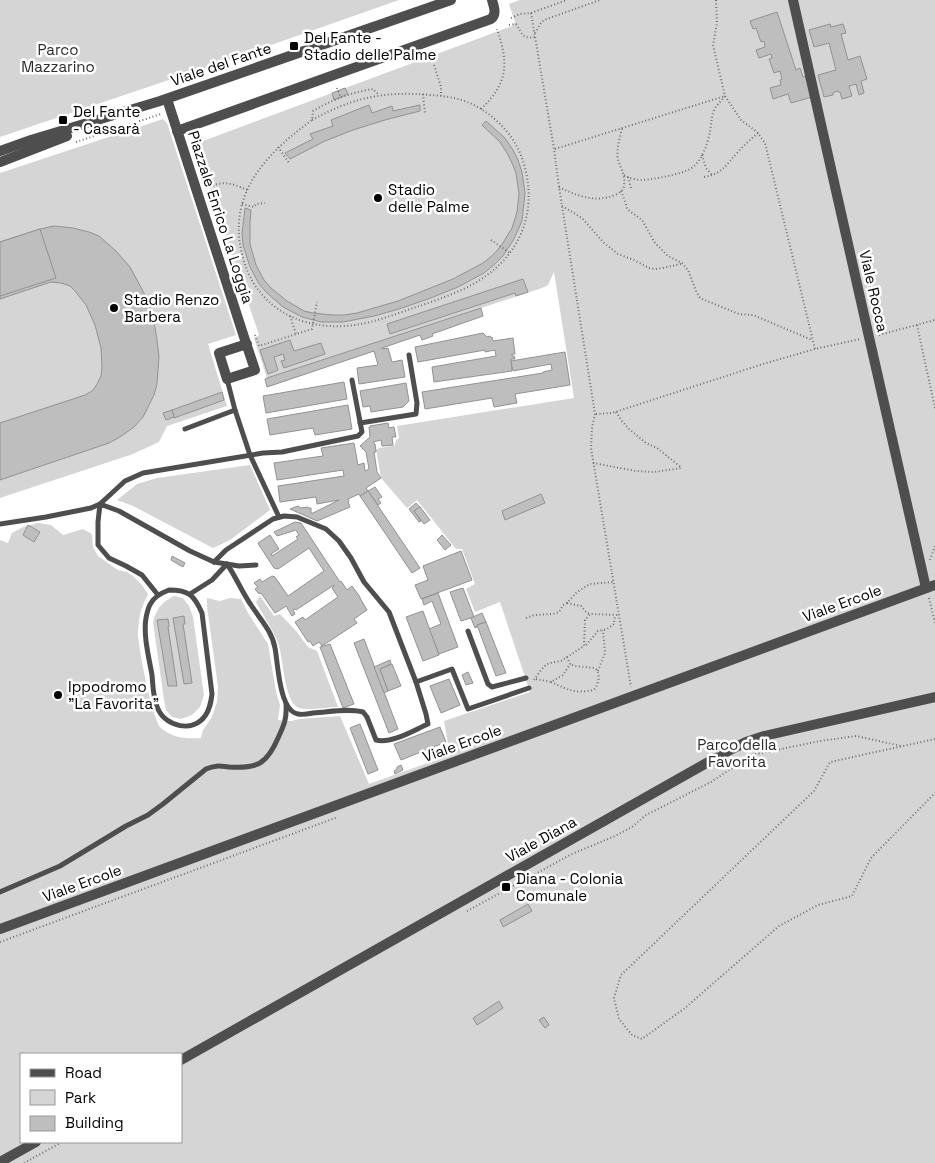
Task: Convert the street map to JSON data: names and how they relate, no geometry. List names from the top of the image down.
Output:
{
  "streets": {
    "street": [
      "Viale del Fante",
      "Piazzale Enrico La Loggia",
      "Viale Rocca",
      "Viale Ercole",
      "Viale Diana"
    ]
  },
  "crossings": [
    ["Viale del Fante", "Piazzale Enrico La Loggia"],
    ["Viale Rocca", "Viale Ercole"]
  ],
  "parks": ["Parco Mazzarino", "Parco della Favorita"],
  "places": {
    "transit": ["Del Fante - Stadio delle Palme", "Del Fante - Cassarà", "Diana - Colonia Comunale"],
    "other": ["Stadio delle Palme", "Stadio Renzo Barbera", "Ippodromo \"La Favorita\""]
  },
  "legend": ["Road", "Park", "Building"]
}
